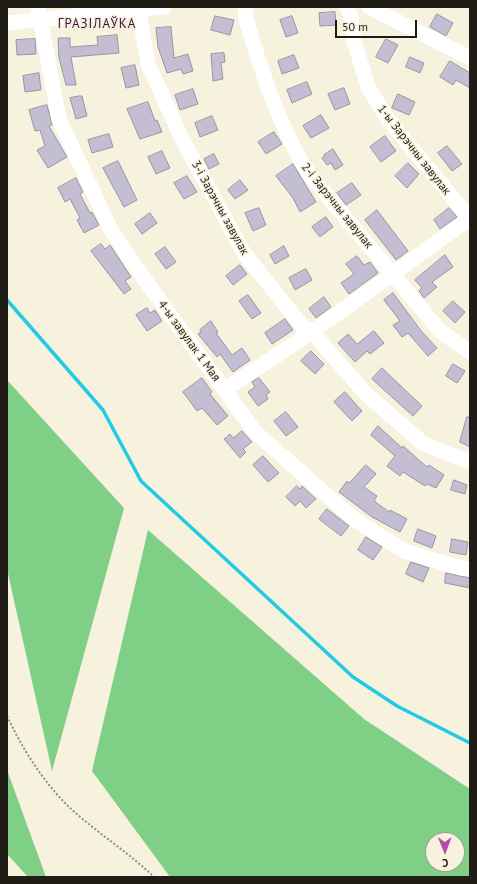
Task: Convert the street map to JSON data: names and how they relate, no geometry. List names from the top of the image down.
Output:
{
  "streets": {
    "street": [
      "1-ы Зарэчны завулак",
      "2-і Зарэчны завулак",
      "3-і Зарэчны завулак",
      "4-ы завулак 1 Мая"
    ]
  },
  "districts": ["ГРАЗІЛАЎКА"],
  "scale_bar": "50 m",
  "north": "bottom"
}
